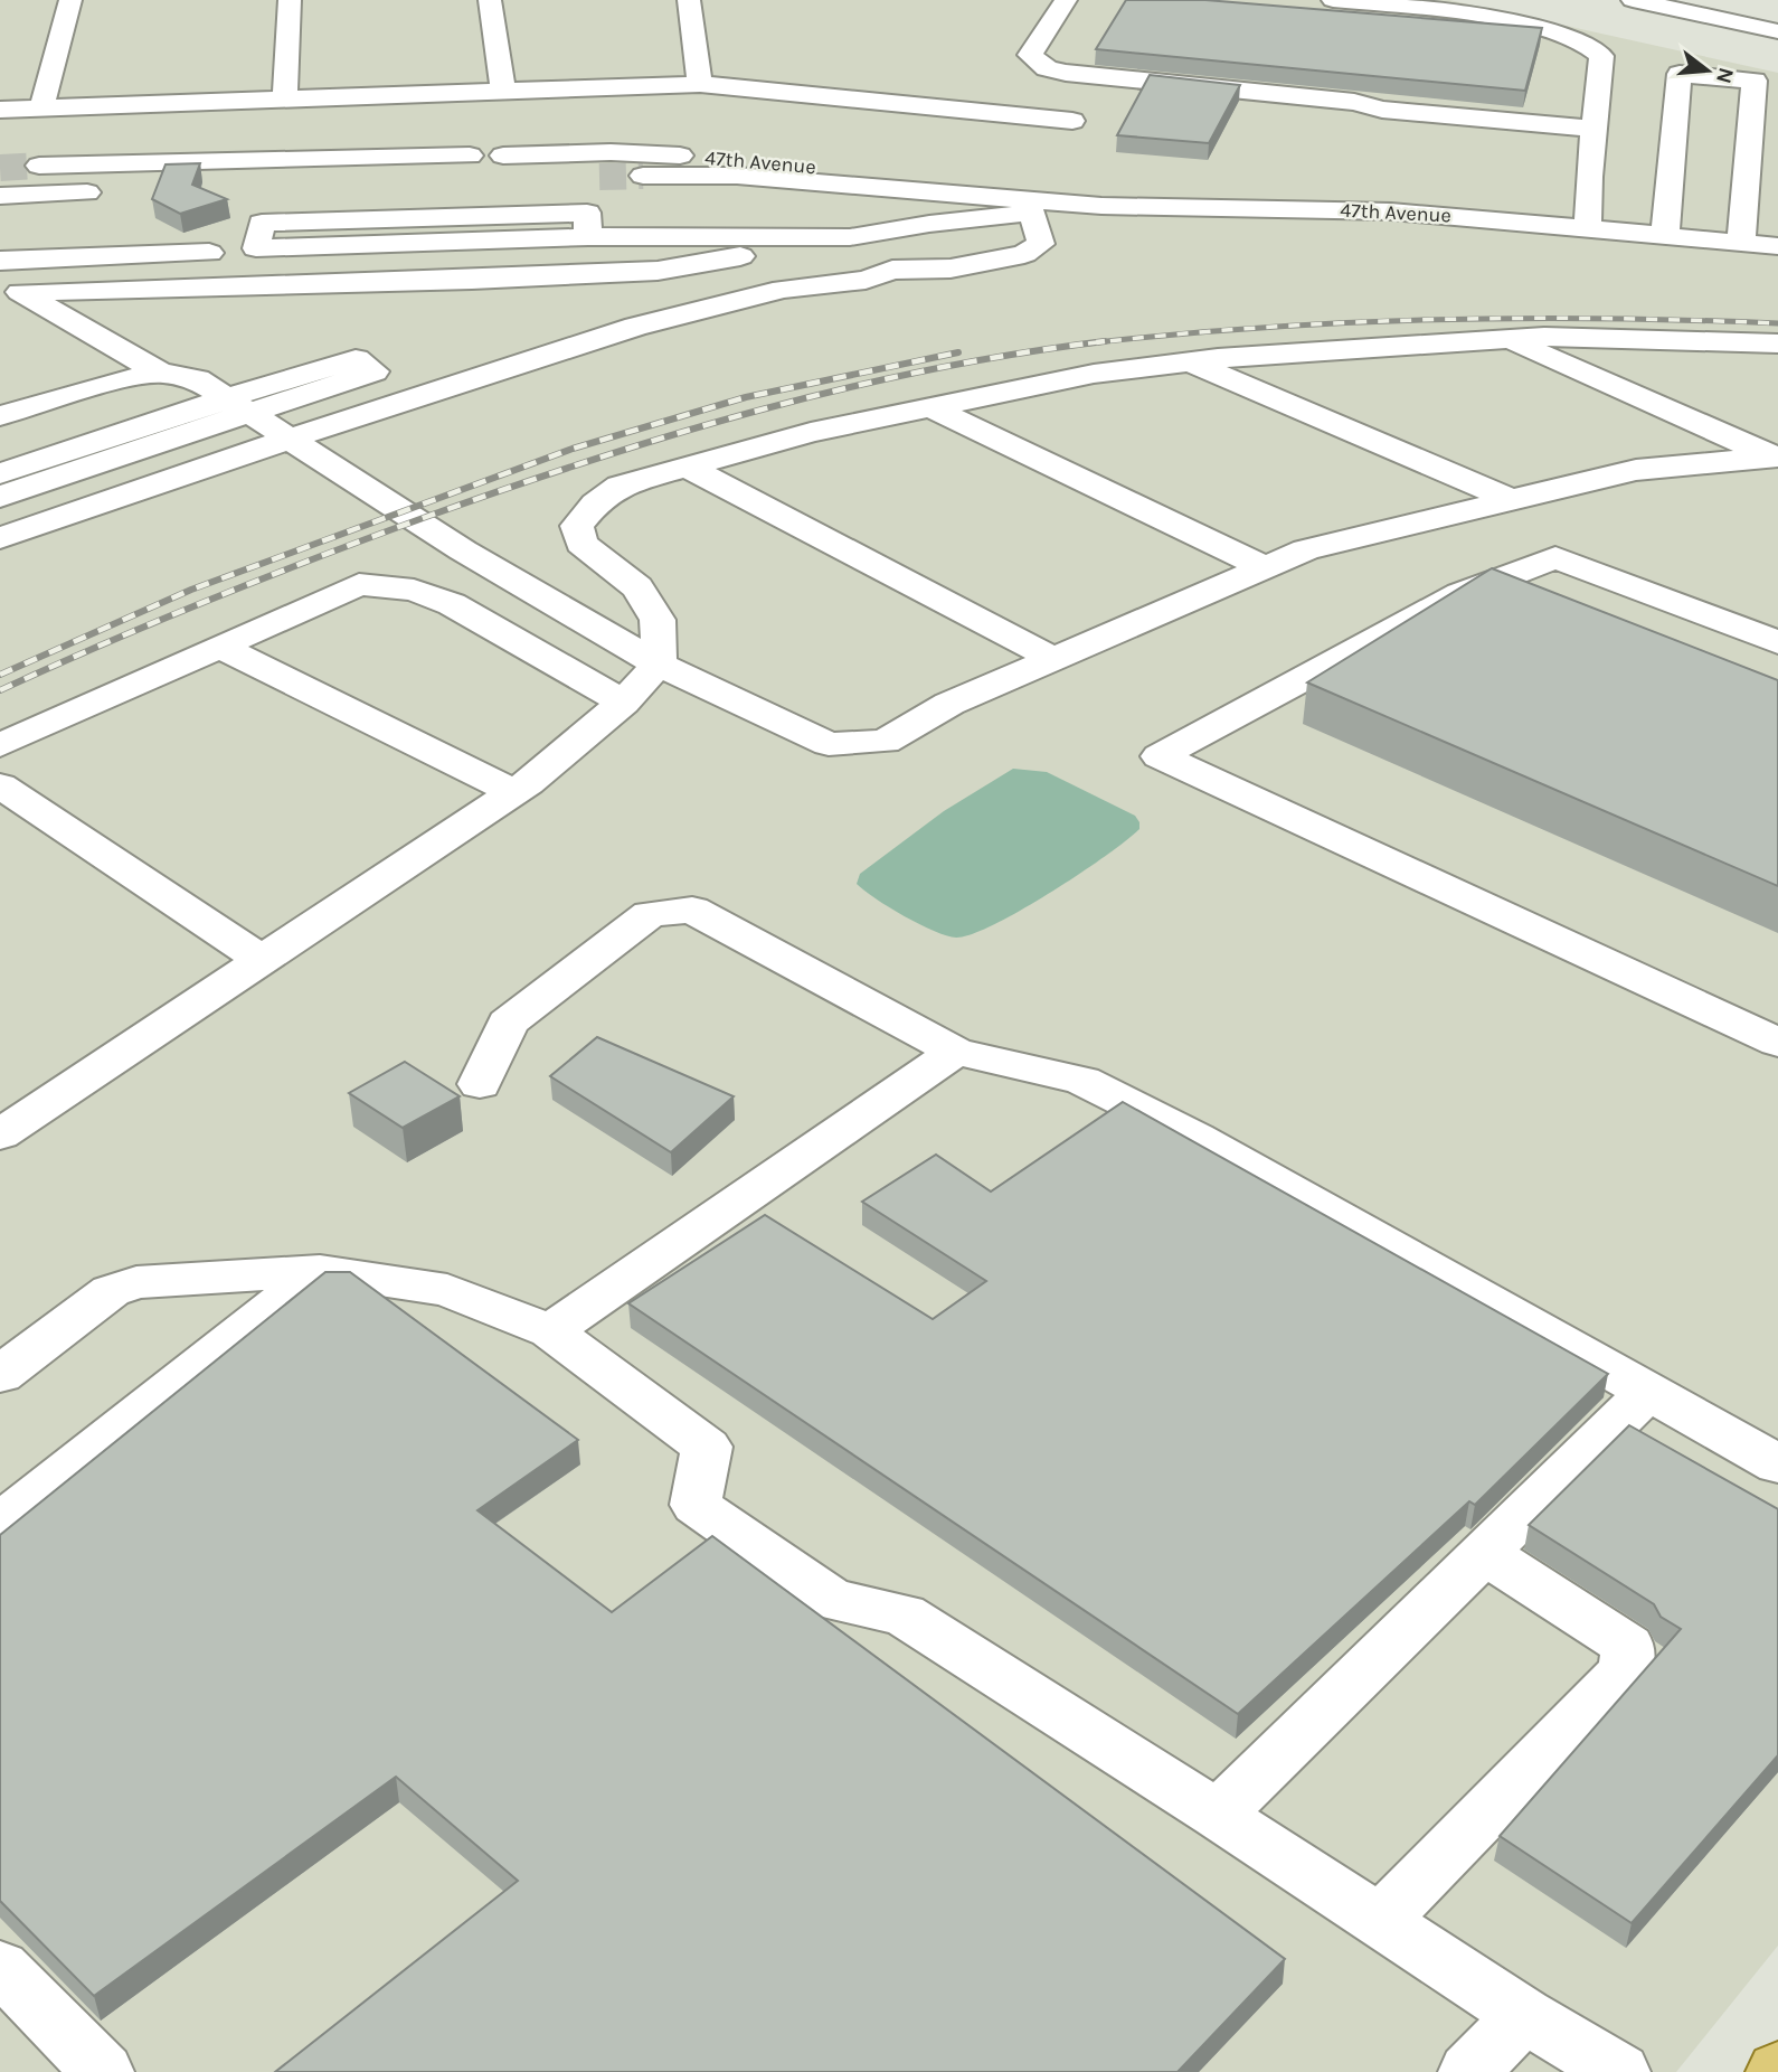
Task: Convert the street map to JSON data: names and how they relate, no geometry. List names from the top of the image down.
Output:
{
  "streets": {
    "street": ["47th Avenue"]
  },
  "north": "right"
}
